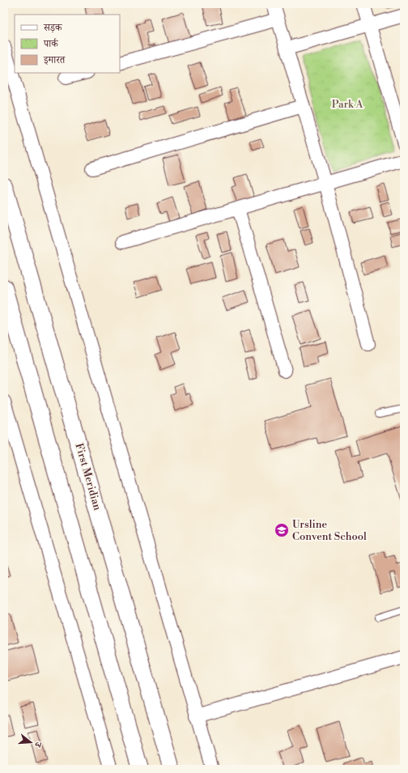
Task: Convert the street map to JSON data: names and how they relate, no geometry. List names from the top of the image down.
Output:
{
  "streets": {
    "street": ["First Meridian"]
  },
  "parks": ["Park A"],
  "places": {
    "school or university": ["Ursline Convent School"]
  },
  "legend": ["सड़क", "पार्क", "इमारत"],
  "north": "right"
}
